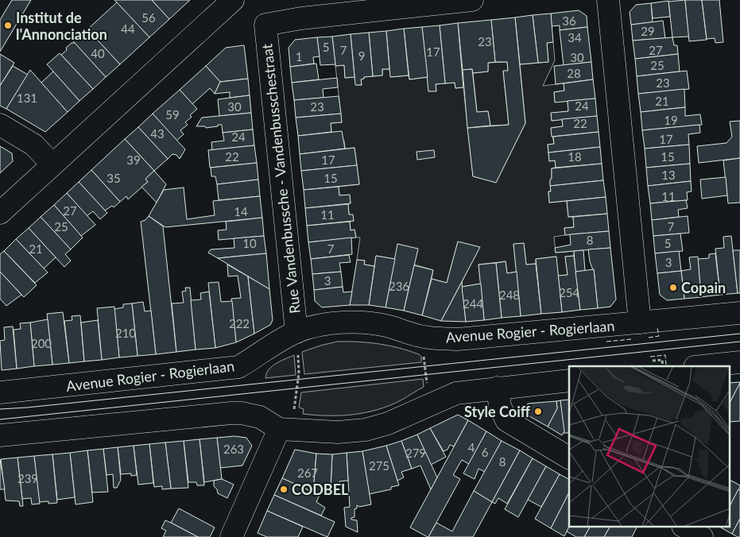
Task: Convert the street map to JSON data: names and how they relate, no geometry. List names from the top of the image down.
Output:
{
  "streets": {
    "street": ["Rue Vandenbussche - Vandenbusschestraat", "Avenue Rogier - Rogierlaan"]
  },
  "crossings": [
    ["Rue Vandenbussche - Vandenbusschestraat", "Avenue Rogier - Rogierlaan"]
  ],
  "places": [
    "Institut de l'Annonciation",
    "Copain",
    "Style Coiff",
    "CODBEL"
  ],
  "house_numbers": [
    "56",
    "36",
    "44",
    "29",
    "34",
    "23",
    "5",
    "7",
    "27",
    "17",
    "40",
    "9",
    "1",
    "30",
    "25",
    "28",
    "23",
    "131",
    "21",
    "24",
    "30",
    "23",
    "59",
    "19",
    "22",
    "43",
    "24",
    "17",
    "22",
    "18",
    "15",
    "39",
    "17",
    "13",
    "35",
    "15",
    "11",
    "27",
    "14",
    "11",
    "25",
    "7",
    "8",
    "10",
    "5",
    "21",
    "7",
    "3",
    "3",
    "236",
    "254",
    "248",
    "244",
    "222",
    "210",
    "200",
    "4",
    "263",
    "6",
    "279",
    "8",
    "275",
    "267",
    "239"
  ]
}
